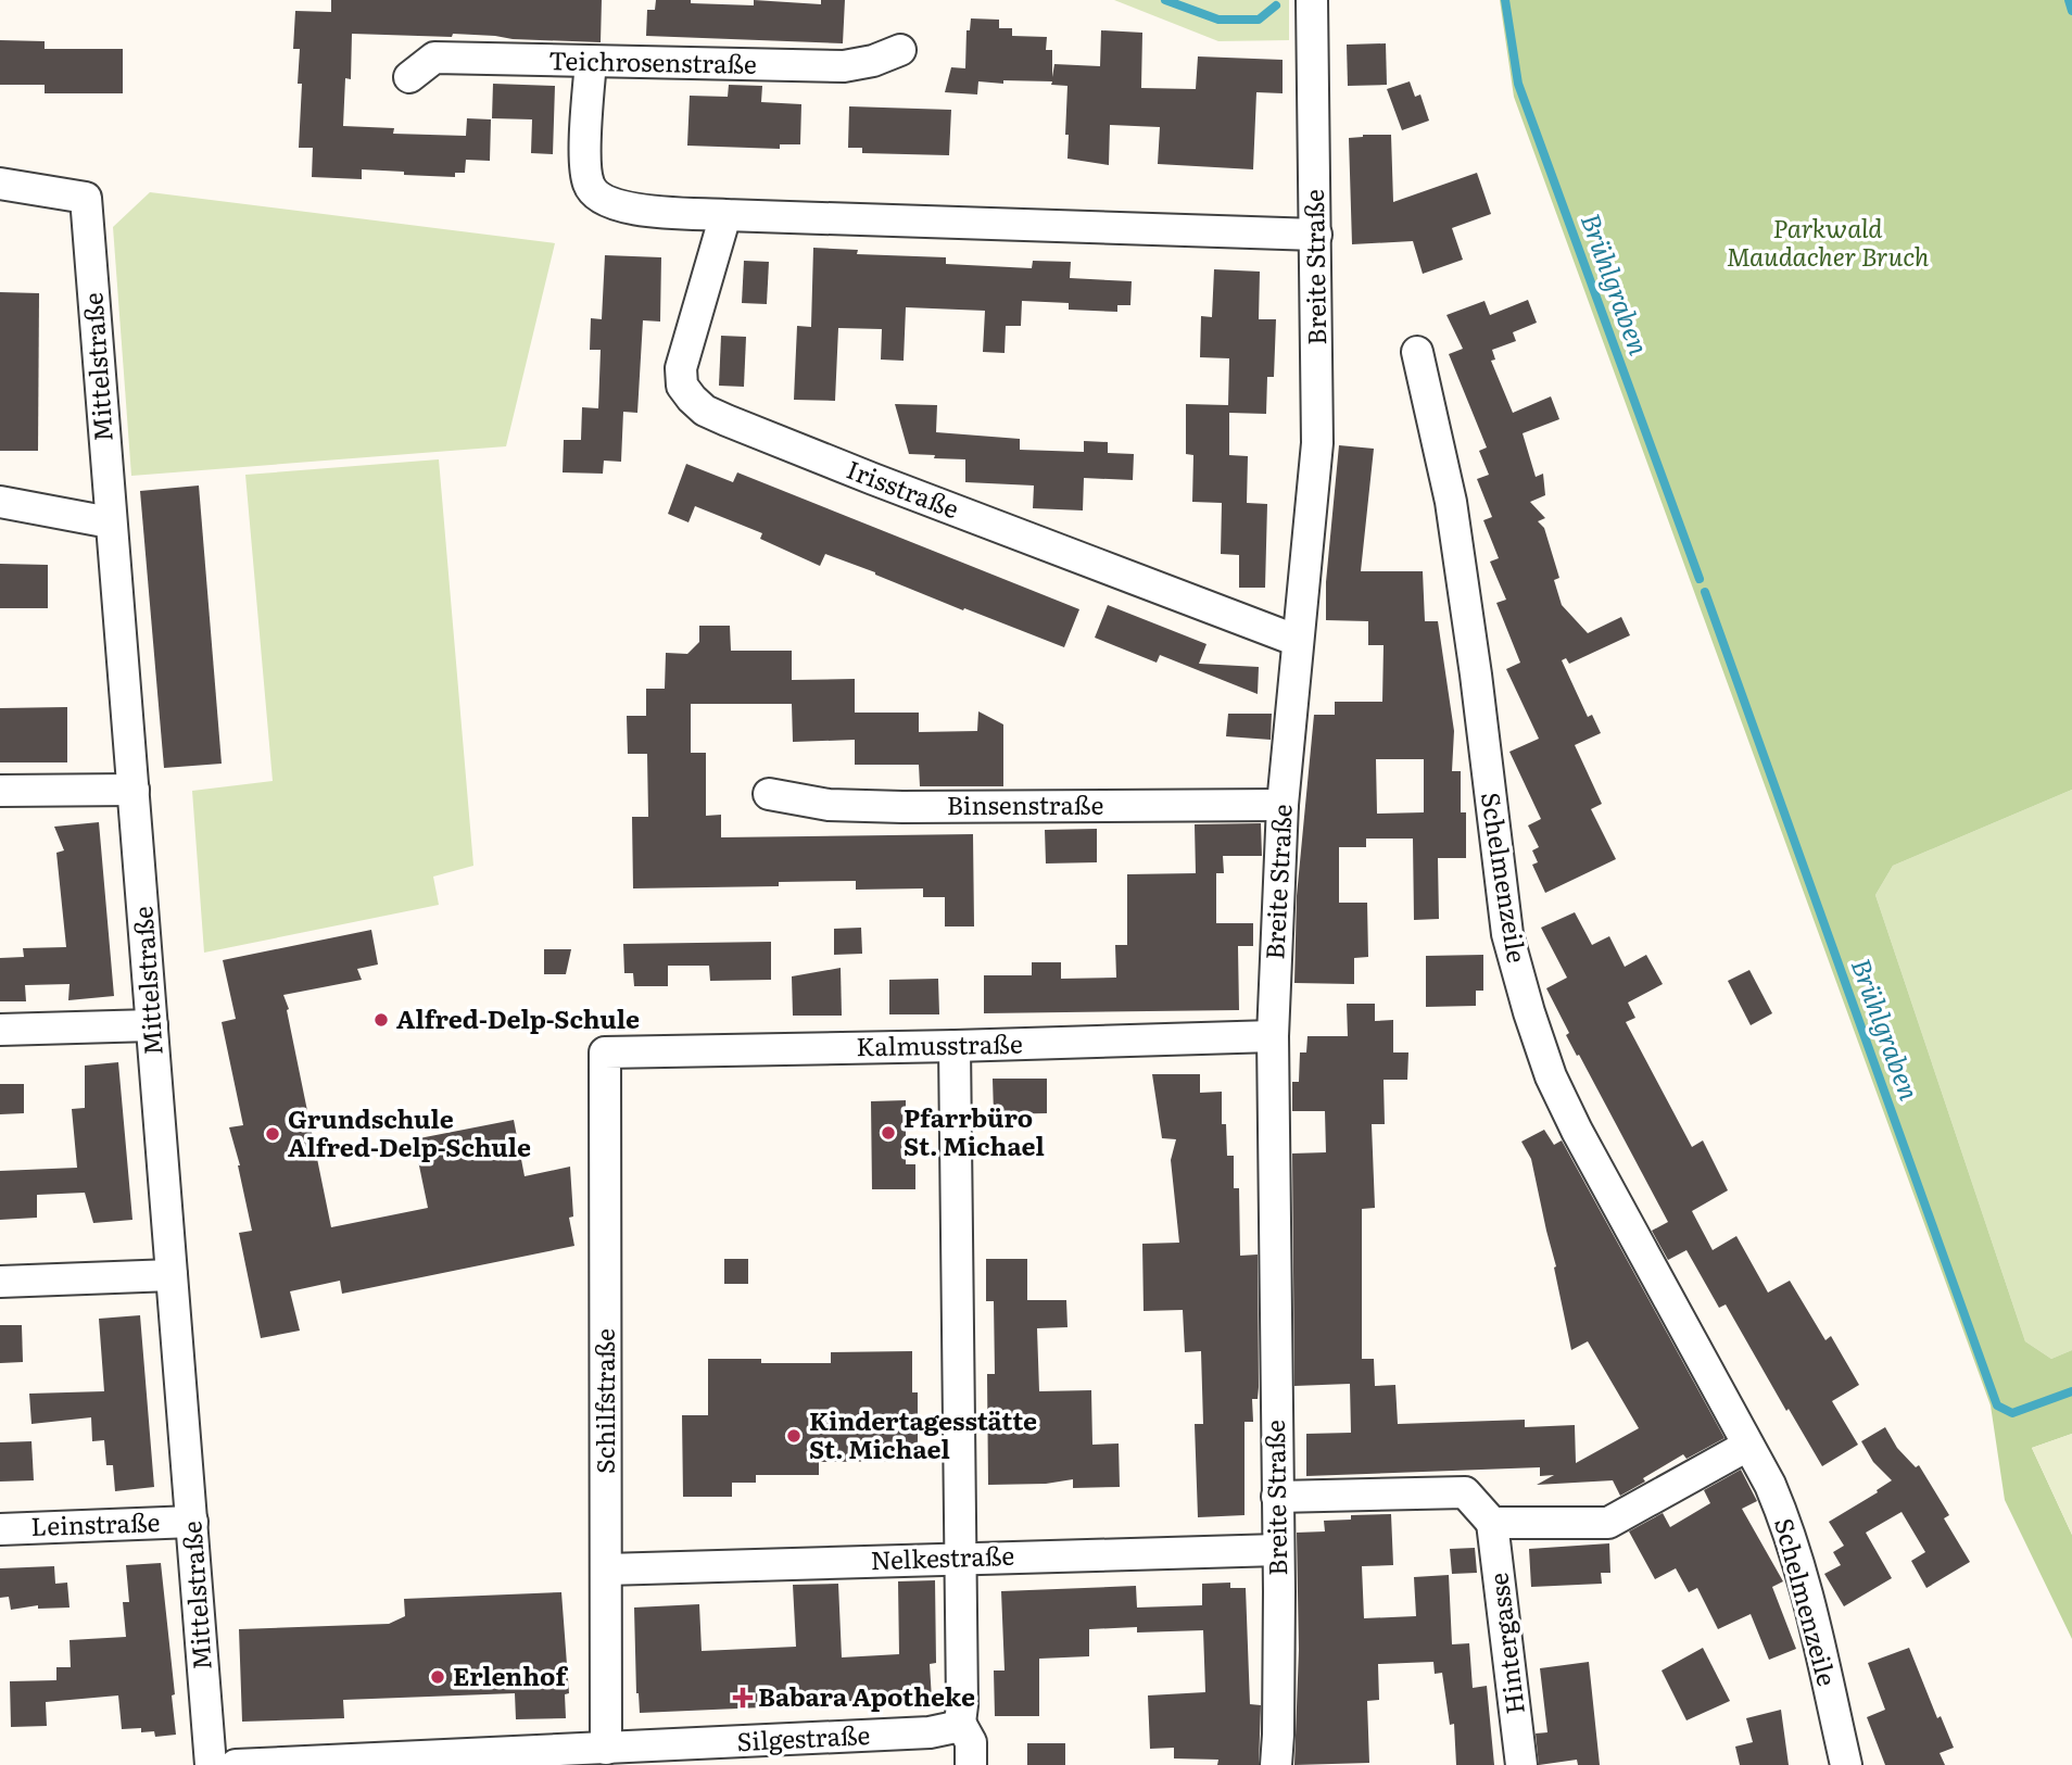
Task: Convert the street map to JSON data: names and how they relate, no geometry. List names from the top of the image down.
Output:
{
  "streets": {
    "street": [
      "Teichrosenstraße",
      "Breite Straße",
      "Mittelstraße",
      "Irisstraße",
      "Binsenstraße",
      "Schelmenzeile",
      "Kalmusstraße",
      "Schilfstraße",
      "Leinstraße",
      "Nelkestraße",
      "Hintergasse",
      "Silgestraße"
    ]
  },
  "crossings": [
    ["Breite Straße", "Irisstraße"],
    ["Breite Straße", "Binsenstraße"],
    ["Breite Straße", "Kalmusstraße"],
    ["Breite Straße", "Nelkestraße"],
    ["Mittelstraße", "Leinstraße"],
    ["Kalmusstraße", "Schilfstraße"],
    ["Schilfstraße", "Nelkestraße"],
    ["Schilfstraße", "Silgestraße"]
  ],
  "water": ["Brühlgraben"],
  "parks": ["Parkwald Maudacher Bruch"],
  "places": {
    "other": [
      "Alfred-Delp-Schule",
      "Pfarrbüro St. Michael",
      "Grundschule Alfred-Delp-Schule",
      "Kindertagesstätte St. Michael",
      "Erlenhof"
    ],
    "health": ["Babara Apotheke"]
  }
}
